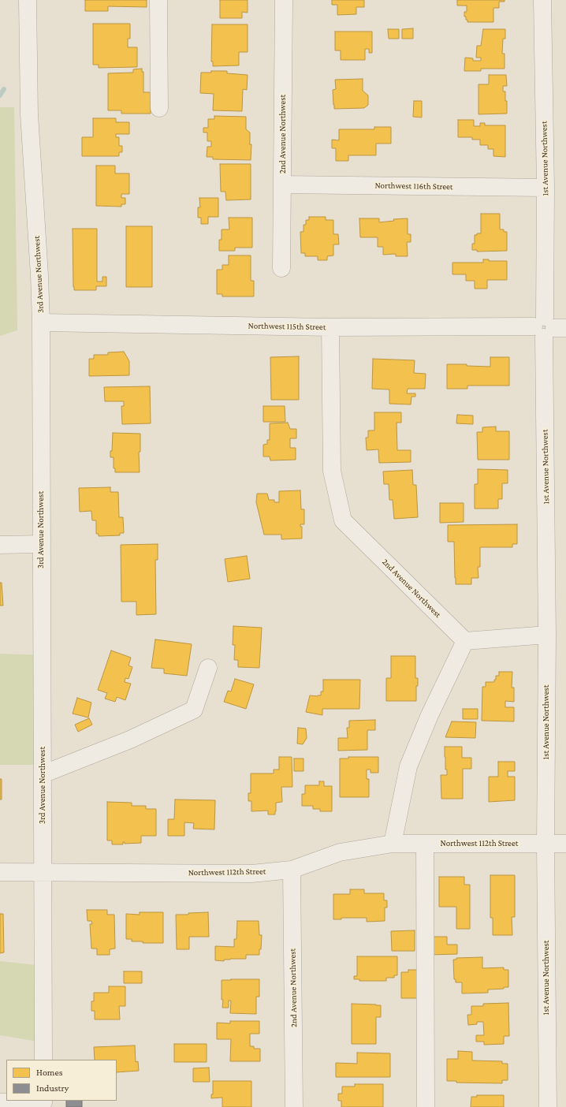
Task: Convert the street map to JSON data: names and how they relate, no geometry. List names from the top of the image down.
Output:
{
  "streets": {
    "street": [
      "2nd Avenue Northwest",
      "1st Avenue Northwest",
      "Northwest 116th Street",
      "3rd Avenue Northwest",
      "Northwest 115th Street",
      "Northwest 112th Street"
    ]
  },
  "crossings": [
    ["2nd Avenue Northwest", "Northwest 116th Street"],
    ["2nd Avenue Northwest", "Northwest 115th Street"],
    ["2nd Avenue Northwest", "Northwest 112th Street"],
    ["1st Avenue Northwest", "Northwest 116th Street"],
    ["1st Avenue Northwest", "Northwest 115th Street"],
    ["1st Avenue Northwest", "Northwest 112th Street"],
    ["3rd Avenue Northwest", "Northwest 115th Street"],
    ["3rd Avenue Northwest", "Northwest 112th Street"]
  ],
  "legend": ["Homes", "Industry"]
}
